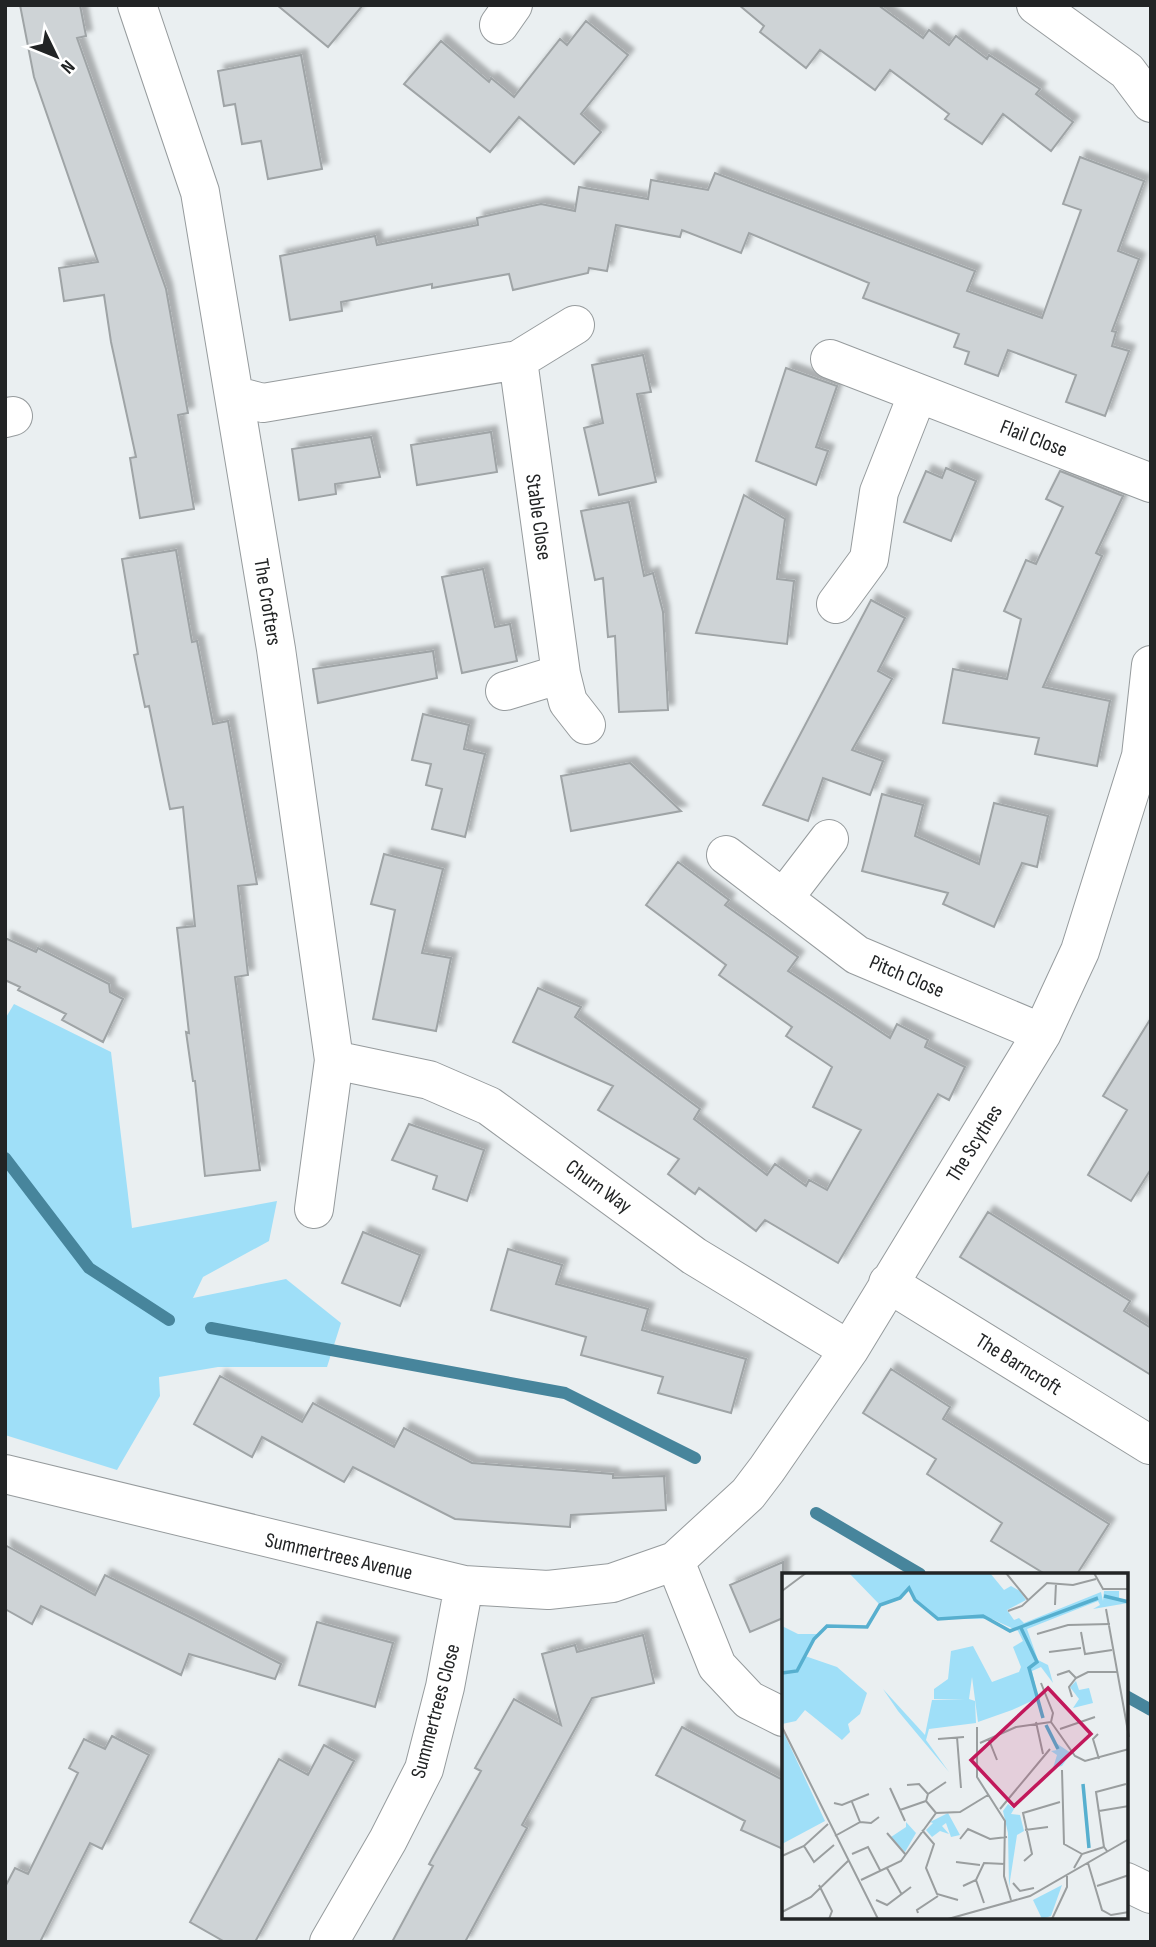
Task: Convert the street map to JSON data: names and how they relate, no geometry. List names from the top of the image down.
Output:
{
  "streets": {
    "street": [
      "Flail Close",
      "Stable Close",
      "The Crofters",
      "Pitch Close",
      "The Scythes",
      "Churn Way",
      "The Barncroft",
      "Summertrees Avenue",
      "Summertrees Close"
    ]
  },
  "crossings": [
    ["The Crofters", "Churn Way"],
    ["Pitch Close", "The Scythes"],
    ["The Scythes", "Churn Way"],
    ["The Scythes", "The Barncroft"],
    ["The Scythes", "Summertrees Avenue"],
    ["Summertrees Avenue", "Summertrees Close"]
  ],
  "north": "bottom right"
}
